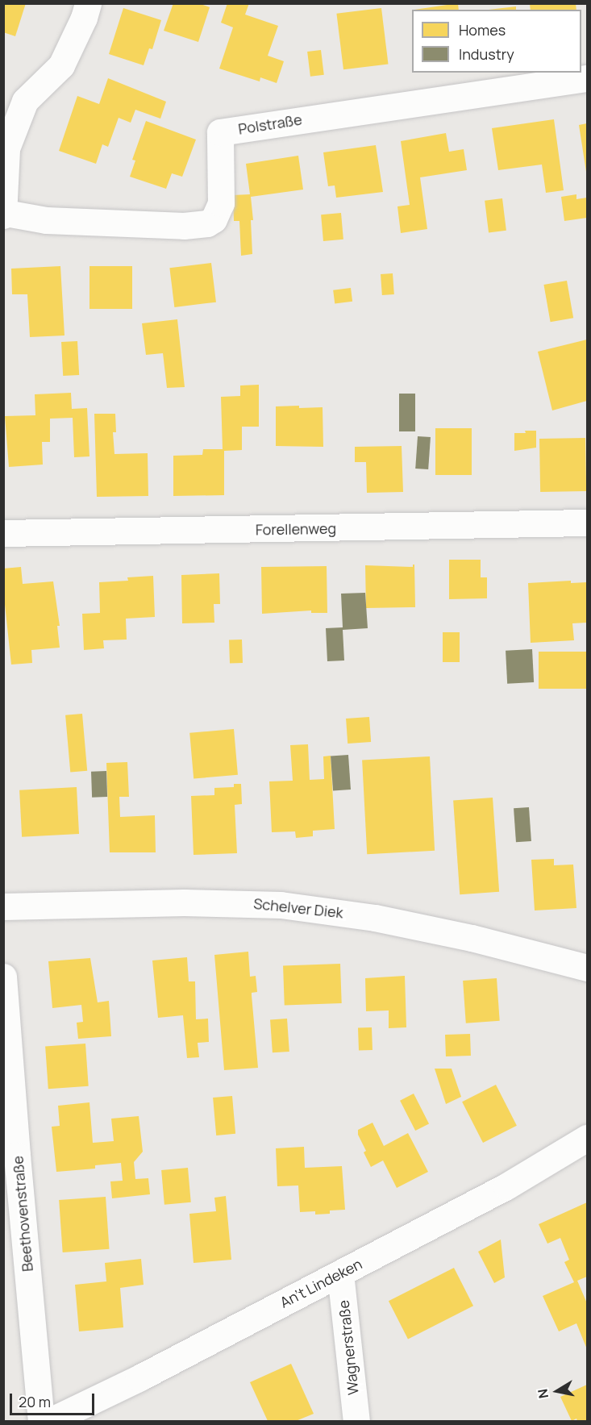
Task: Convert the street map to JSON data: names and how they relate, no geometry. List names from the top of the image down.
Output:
{
  "streets": {
    "street": [
      "Polstraße",
      "Forellenweg",
      "Schelver Diek",
      "Beethovenstraße",
      "An't Lindeken",
      "Wagnerstraße"
    ]
  },
  "crossings": [
    ["An't Lindeken", "Wagnerstraße"]
  ],
  "legend": ["Homes", "Industry"],
  "scale_bar": "20 m",
  "north": "left"
}
